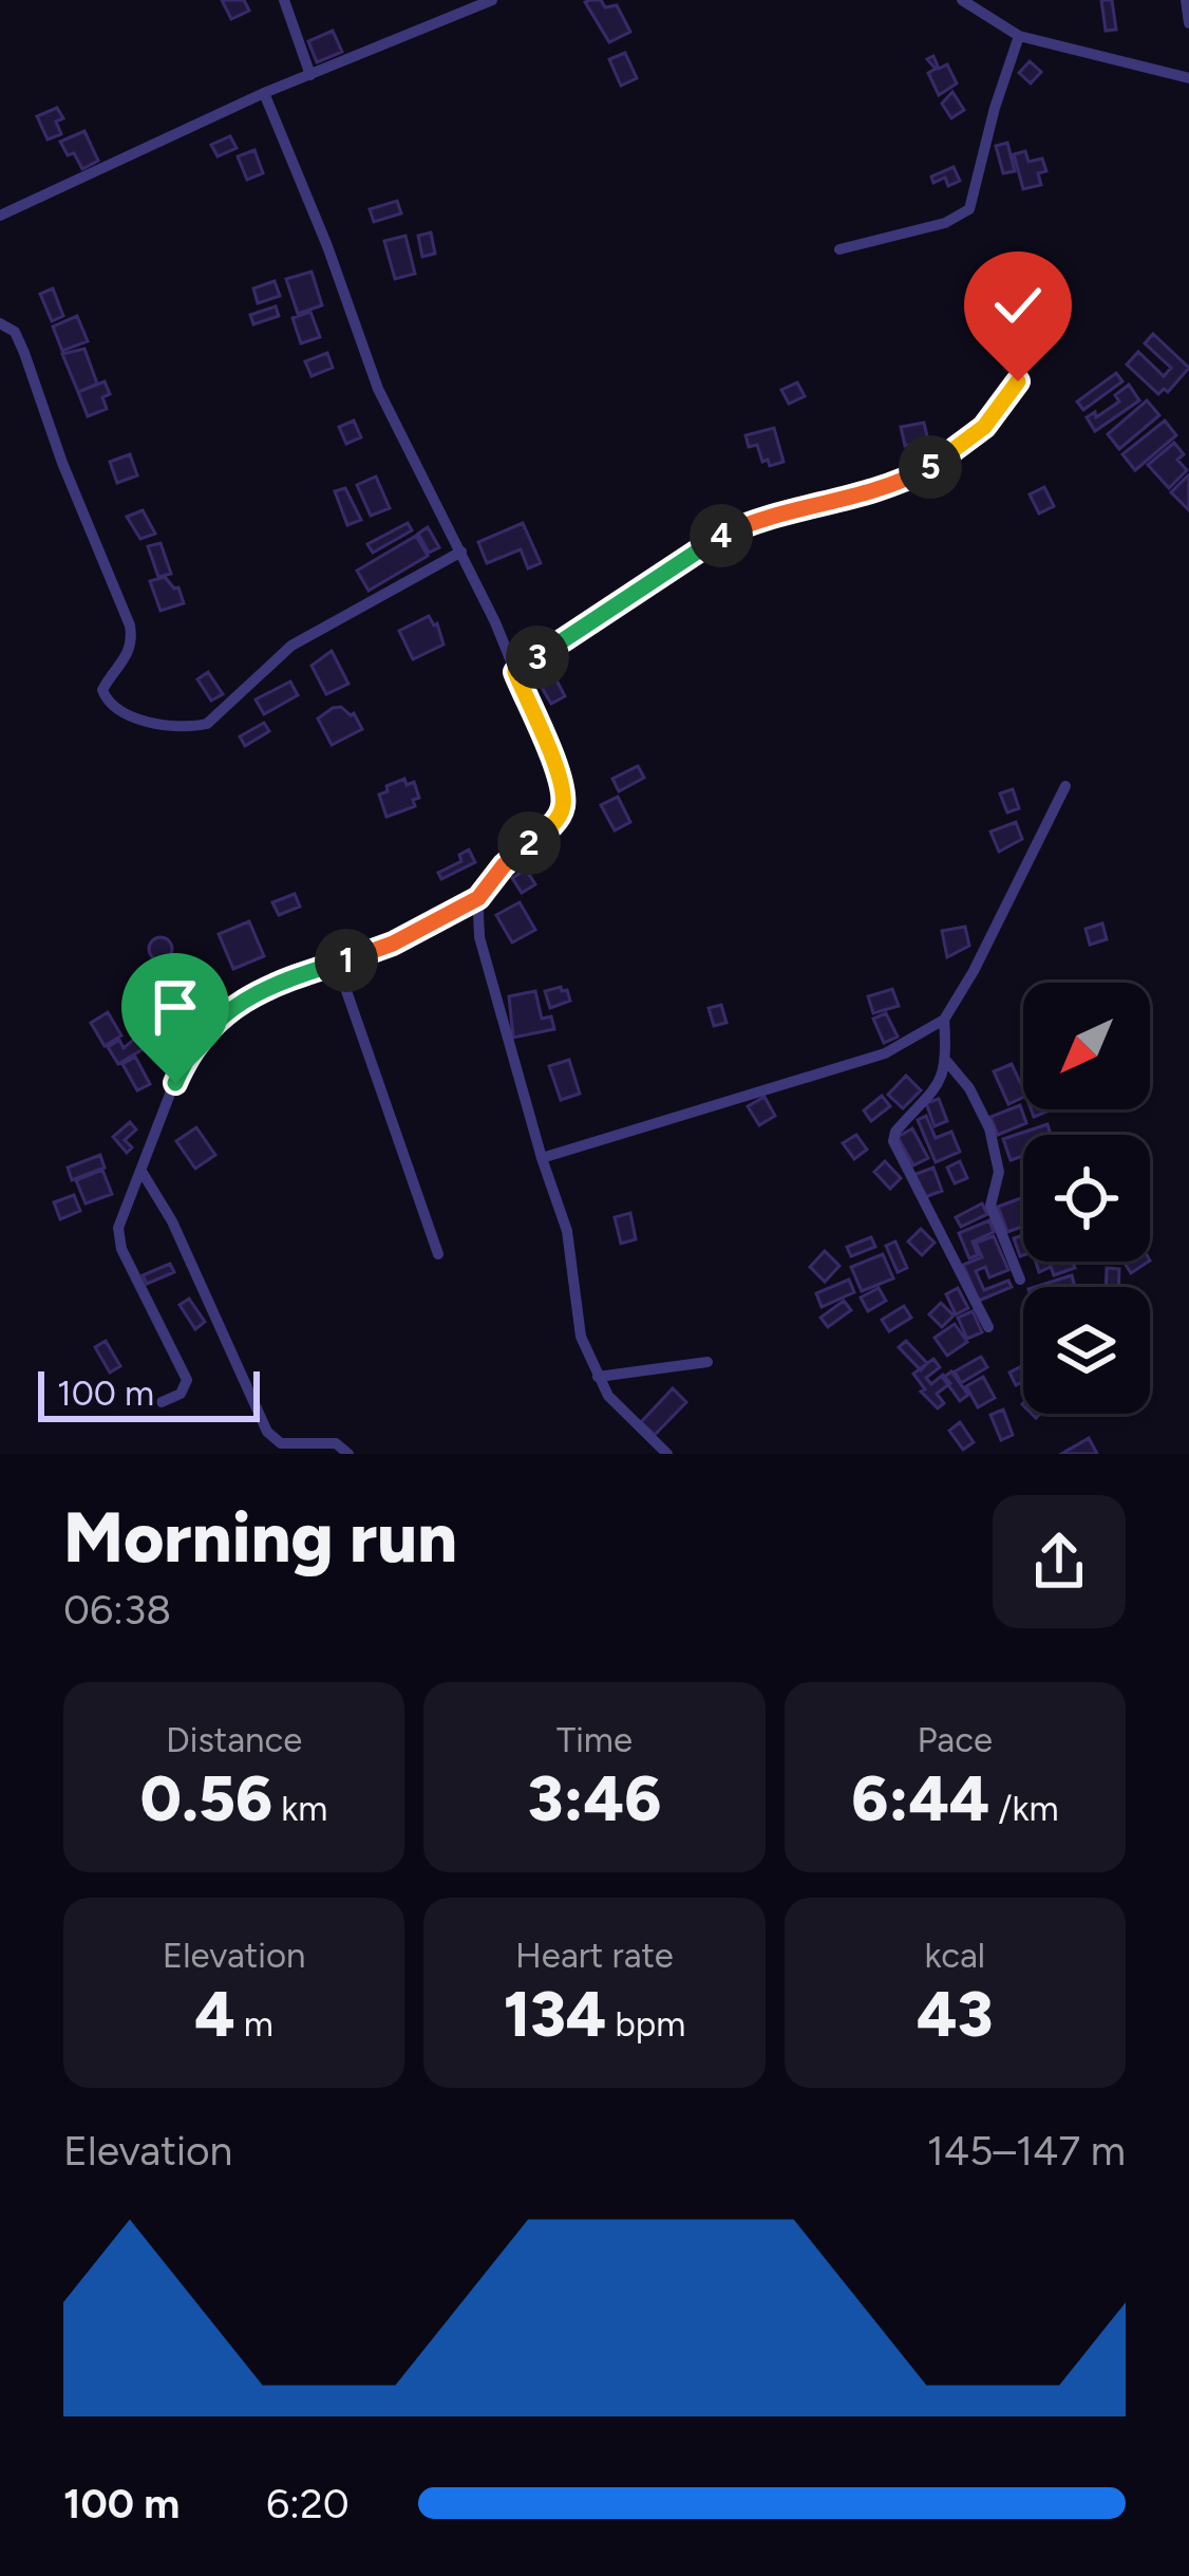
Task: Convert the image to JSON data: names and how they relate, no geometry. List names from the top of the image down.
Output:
{
  "scale_bar": "100 m",
  "north": "bottom left",
  "page": {
    "pins": [
      "5",
      "4",
      "3",
      "2",
      "1"
    ],
    "scale": "100 m",
    "heading": ["Morning run", "06:38"],
    "stats": [
      ["Distance", "0.56 km"],
      ["Time", "3:46"],
      ["Pace", "6:44 /km"],
      ["Elevation", "4 m"],
      ["Heart rate", "134 bpm"],
      ["kcal", "43"]
    ],
    "chart": ["Elevation", "145–147 m"],
    "list": [
      {
        "name": "100 m",
        "note": "6:20"
      }
    ]
  }
}
